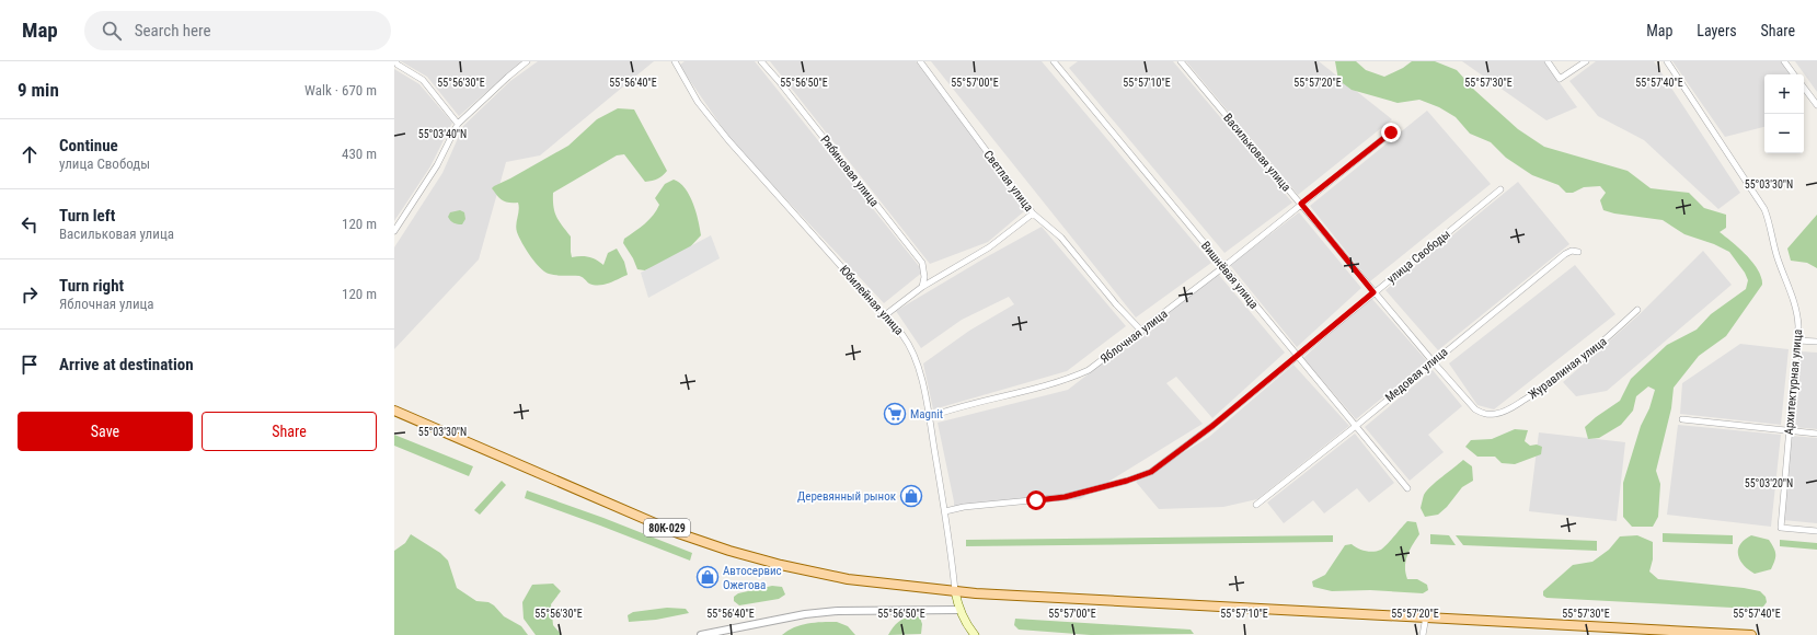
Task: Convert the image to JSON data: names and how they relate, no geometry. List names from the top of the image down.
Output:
{
  "streets": {
    "main road": ["80К-029"],
    "street": [
      "Васильковая улица",
      "Рябиновая улица",
      "Светлая улица",
      "улица Свободы",
      "Вишнёвая улица",
      "Юбилейная улица",
      "Яблочная улица",
      "Журавлиная улица",
      "Медовая улица",
      "Архитектурная улица"
    ]
  },
  "crossings": [
    ["Васильковая улица", "улица Свободы"],
    ["Васильковая улица", "Яблочная улица"],
    ["Васильковая улица", "Журавлиная улица"],
    ["Васильковая улица", "Медовая улица"],
    ["Светлая улица", "Яблочная улица"],
    ["улица Свободы", "Вишнёвая улица"],
    ["улица Свободы", "Юбилейная улица"],
    ["Вишнёвая улица", "Яблочная улица"],
    ["Вишнёвая улица", "Медовая улица"],
    ["Юбилейная улица", "Яблочная улица"],
    ["Юбилейная улица", "80К-029"]
  ],
  "places": {
    "supermarket": ["Magnit"],
    "shop": ["Деревянный рынок", "Автосервис Ожегова"]
  },
  "page": {
    "header": "Map",
    "search": "Search here",
    "nav": ["Map", "Layers", "Share"],
    "heading": ["9 min", "Walk · 670 m"],
    "map_buttons": ["+", "−"],
    "list": [
      ["Continue", "улица Свободы", "430 m"],
      ["Turn left", "Васильковая улица", "120 m"],
      ["Turn right", "Яблочная улица", "120 m"],
      "Arrive at destination"
    ],
    "buttons": ["Save", "Share"]
  },
  "coordinates": [
    "55°56'30\"E",
    "55°56'40\"E",
    "55°56'50\"E",
    "55°57'00\"E",
    "55°57'10\"E",
    "55°57'20\"E",
    "55°57'30\"E",
    "55°57'40\"E",
    "55°03'40\"N",
    "55°03'30\"N",
    "55°03'20\"N"
  ]
}
